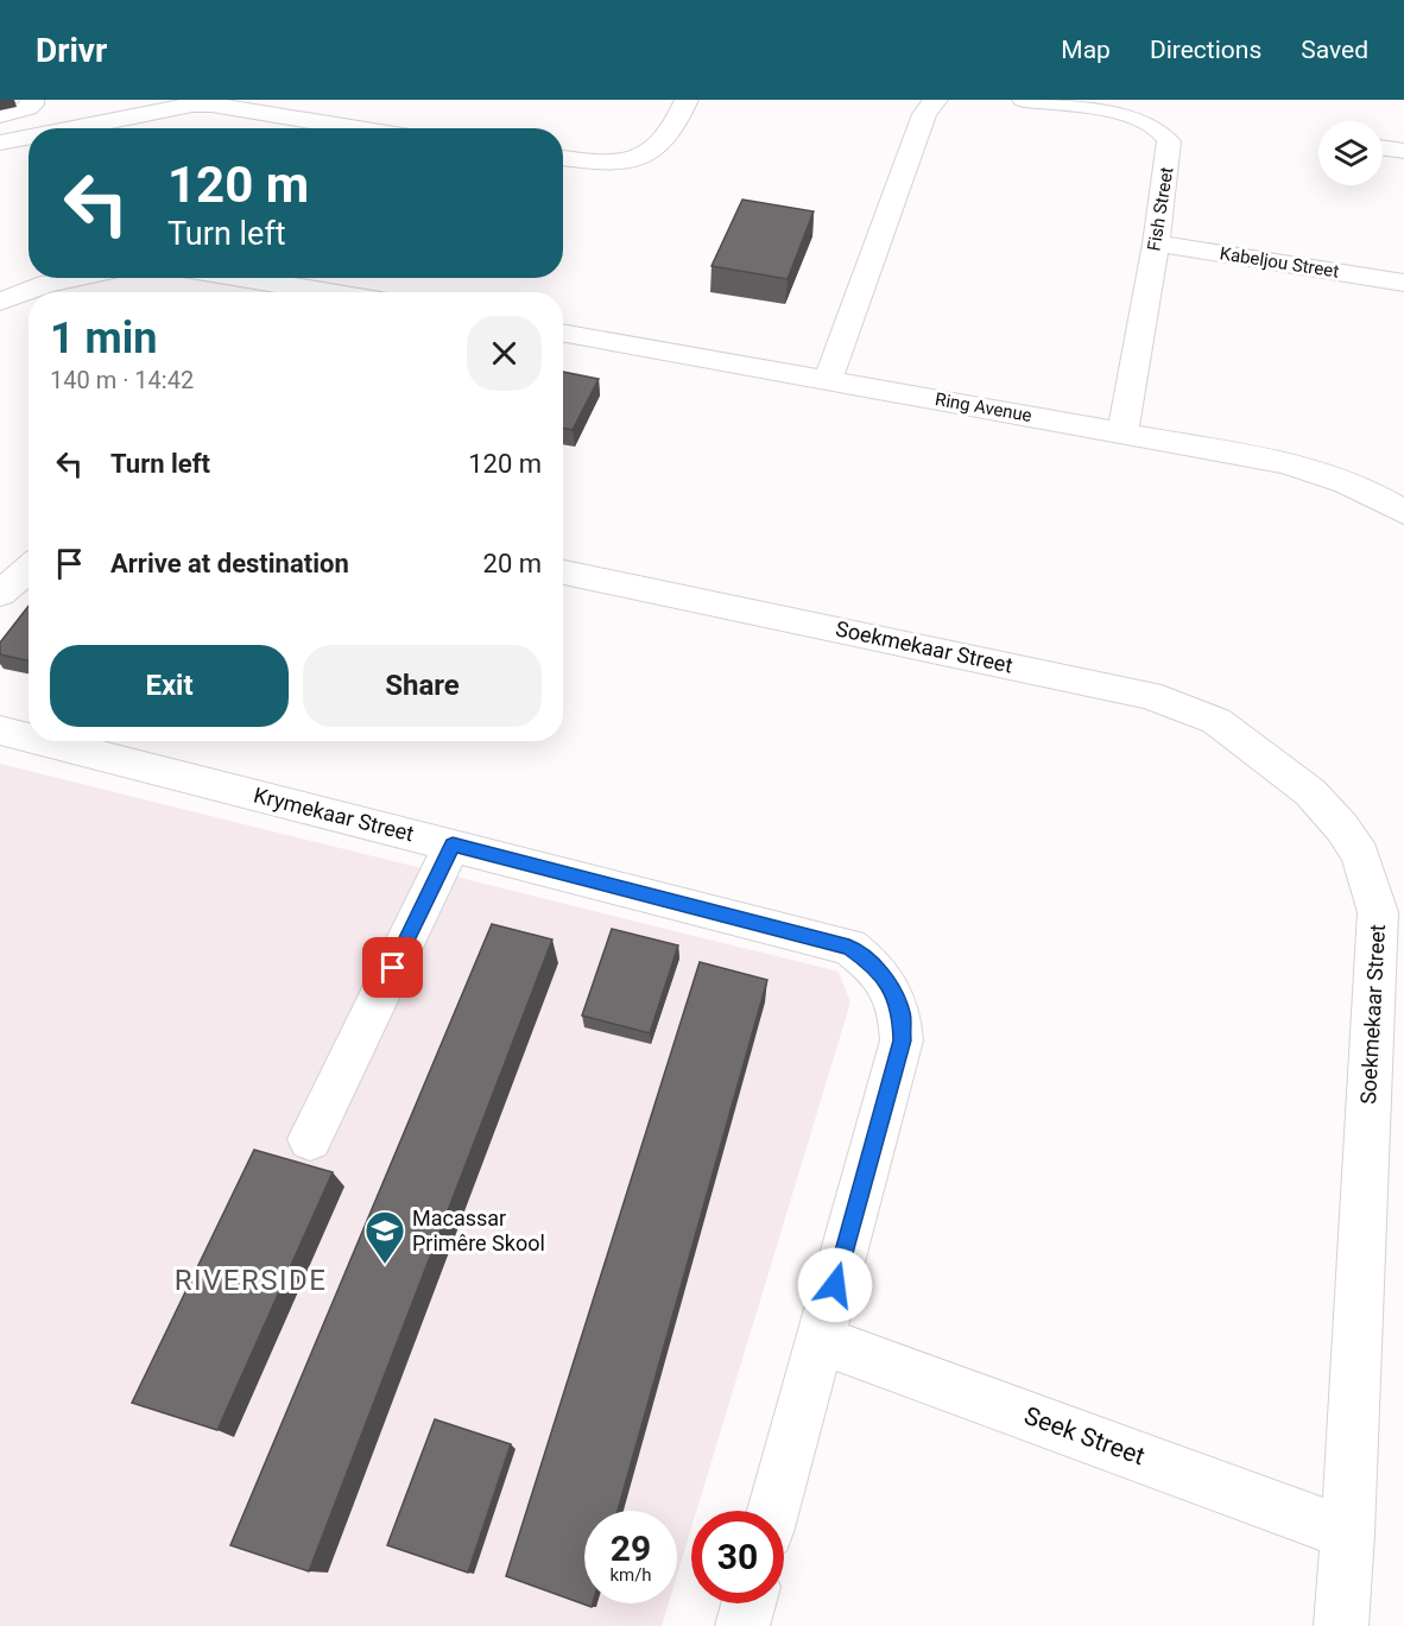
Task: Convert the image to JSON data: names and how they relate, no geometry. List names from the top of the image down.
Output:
{
  "streets": {
    "street": [
      "Fish Street",
      "Kabeljou Street",
      "Ring Avenue",
      "Soekmekaar Street",
      "Krymekaar Street",
      "Seek Street"
    ]
  },
  "crossings": [
    ["Fish Street", "Kabeljou Street"],
    ["Fish Street", "Ring Avenue"],
    ["Soekmekaar Street", "Seek Street"],
    ["Krymekaar Street", "Seek Street"]
  ],
  "districts": ["RIVERSIDE"],
  "places": {
    "school or university": ["Macassar Primêre Skool"]
  },
  "page": {
    "header": "Drivr",
    "nav": ["Map", "Directions", "Saved"],
    "turn": ["120 m", "Turn left"],
    "heading": ["1 min", "140 m · 14:42"],
    "list": [
      {
        "name": "Turn left",
        "value": "120 m"
      },
      {
        "name": "Arrive at destination",
        "value": "20 m"
      }
    ],
    "buttons": ["Exit", "Share"],
    "speed": "29 km/h",
    "limit": "30"
  }
}
